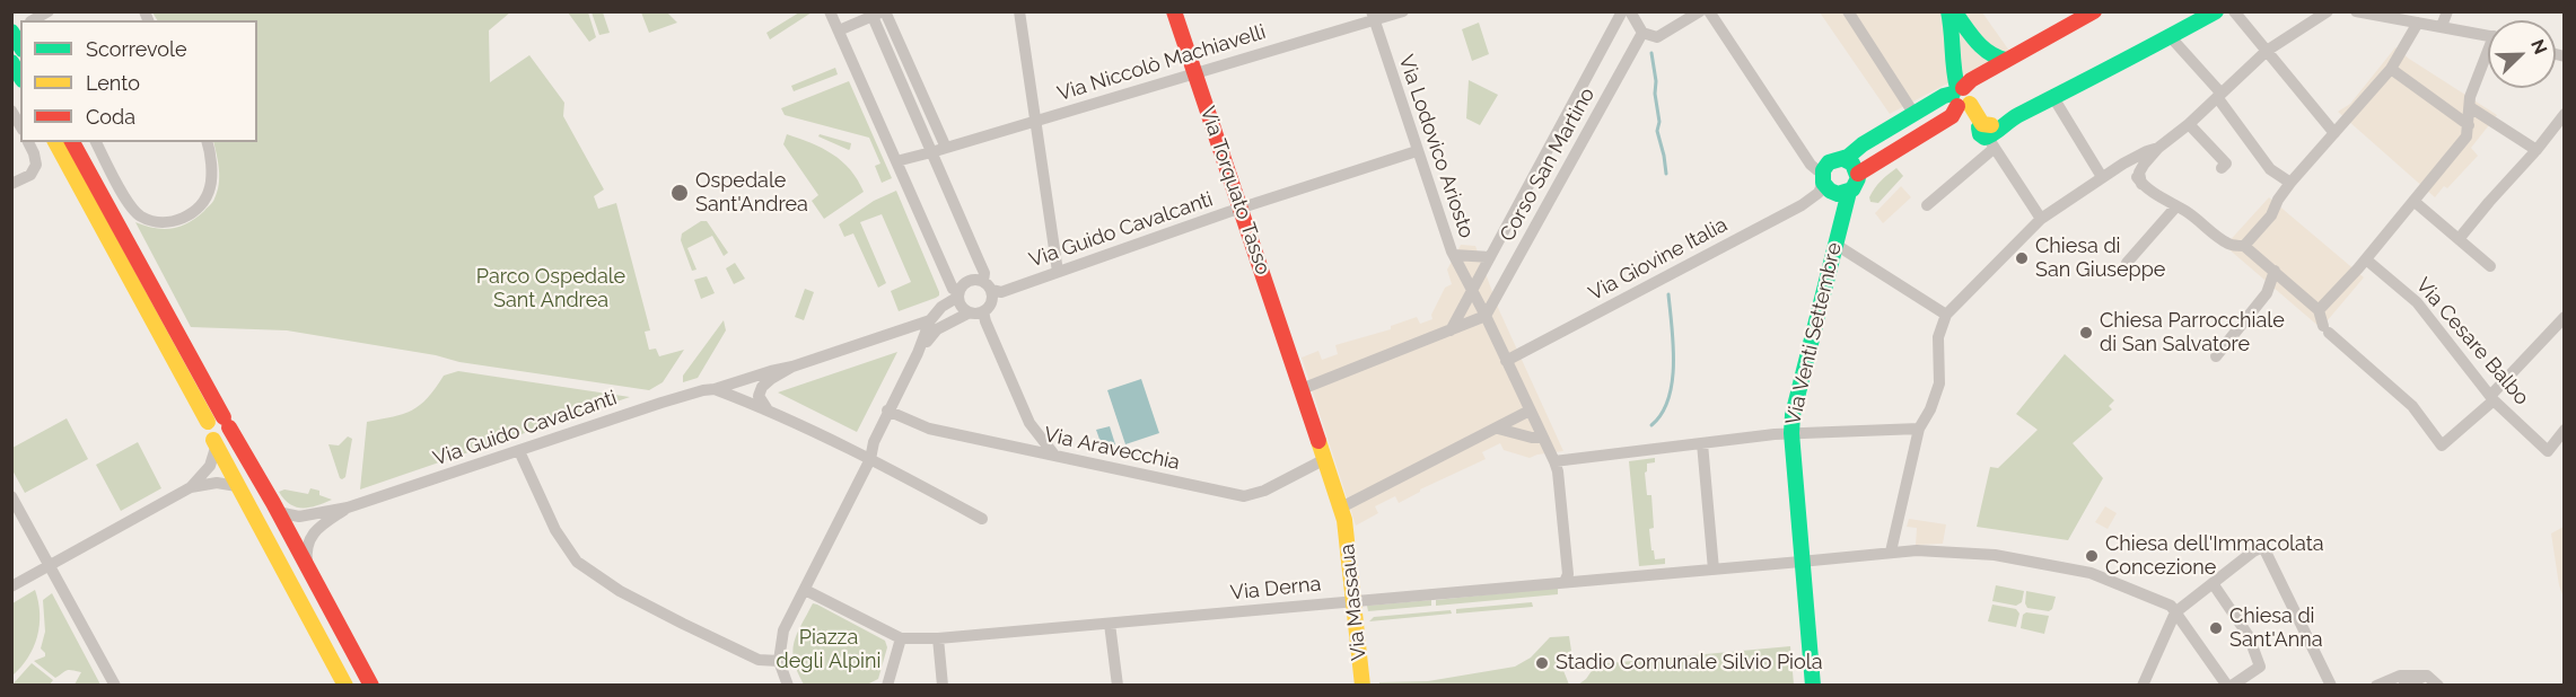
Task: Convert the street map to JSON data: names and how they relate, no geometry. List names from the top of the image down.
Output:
{
  "streets": {
    "main road": ["Via Torquato Tasso", "Via Venti Settembre", "Via Massaua"],
    "street": [
      "Via Niccolò Machiavelli",
      "Via Lodovico Ariosto",
      "Corso San Martino",
      "Via Guido Cavalcanti",
      "Via Giovine Italia",
      "Via Cesare Balbo",
      "Via Aravecchia",
      "Via Derna"
    ]
  },
  "crossings": [
    ["Via Niccolò Machiavelli", "Via Lodovico Ariosto"],
    ["Via Niccolò Machiavelli", "Via Torquato Tasso"],
    ["Via Lodovico Ariosto", "Corso San Martino"],
    ["Via Lodovico Ariosto", "Via Guido Cavalcanti"],
    ["Via Lodovico Ariosto", "Via Giovine Italia"],
    ["Via Lodovico Ariosto", "Via Derna"],
    ["Via Torquato Tasso", "Via Guido Cavalcanti"],
    ["Via Torquato Tasso", "Via Aravecchia"],
    ["Via Torquato Tasso", "Via Massaua"],
    ["Via Giovine Italia", "Via Venti Settembre"],
    ["Via Venti Settembre", "Via Derna"],
    ["Via Aravecchia", "Via Massaua"],
    ["Via Derna", "Via Massaua"]
  ],
  "parks": ["Parco Ospedale Sant Andrea", "Piazza degli Alpini"],
  "places": [
    "Ospedale Sant'Andrea",
    "Chiesa di San Giuseppe",
    "Chiesa Parrocchiale di San Salvatore",
    "Chiesa dell'Immacolata Concezione",
    "Chiesa di Sant'Anna",
    "Stadio Comunale Silvio Piola"
  ],
  "legend": ["Scorrevole", "Lento", "Coda"],
  "north": "top right"
}
